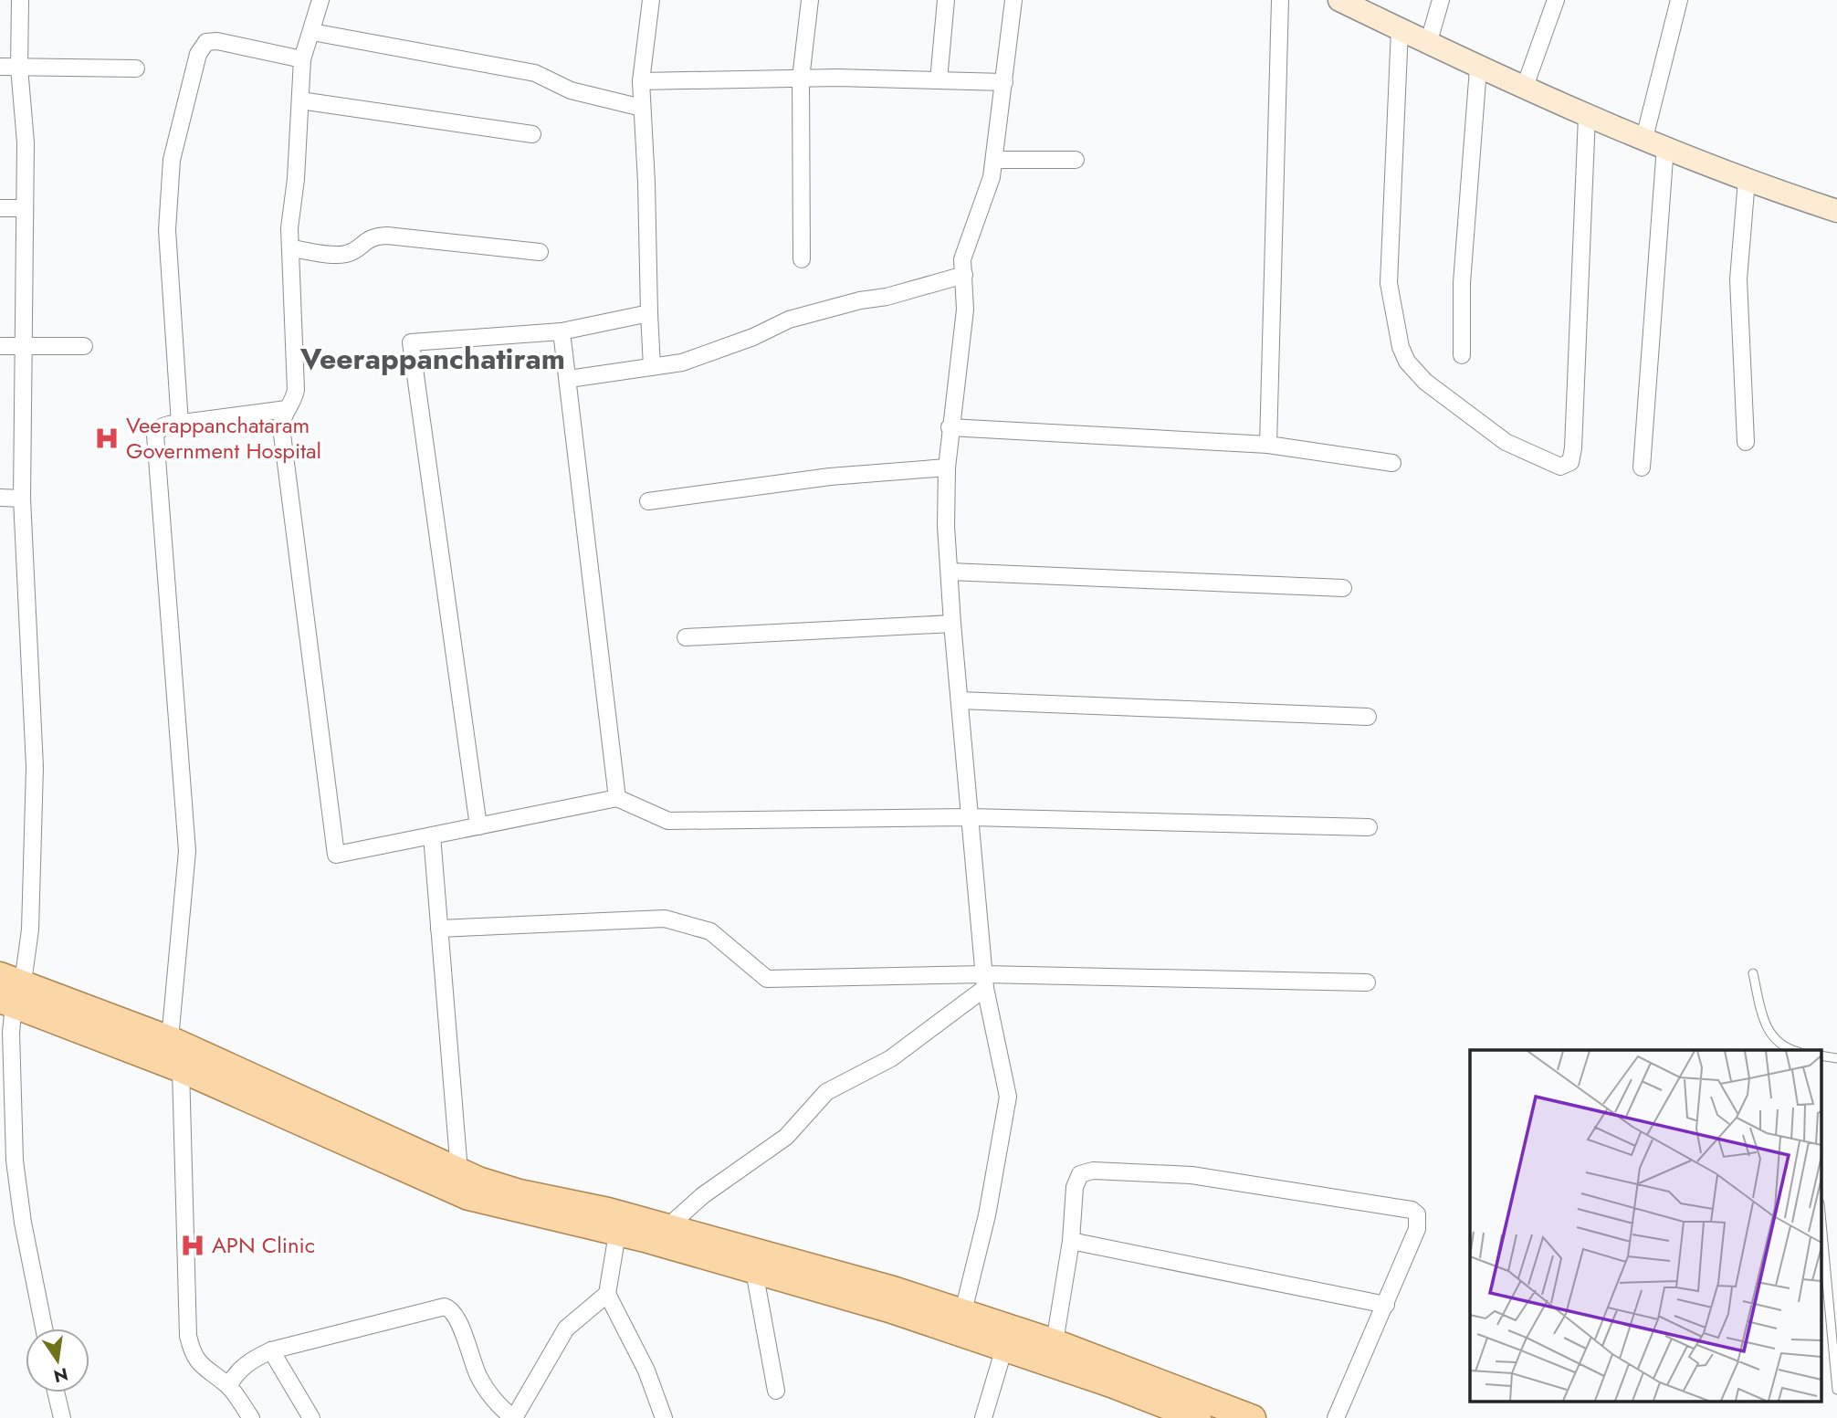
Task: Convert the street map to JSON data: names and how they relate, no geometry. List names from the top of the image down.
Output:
{
  "districts": ["Veerappanchatiram"],
  "places": {
    "hospital": ["Veerappanchataram Government Hospital", "APN Clinic"]
  },
  "north": "bottom"
}
